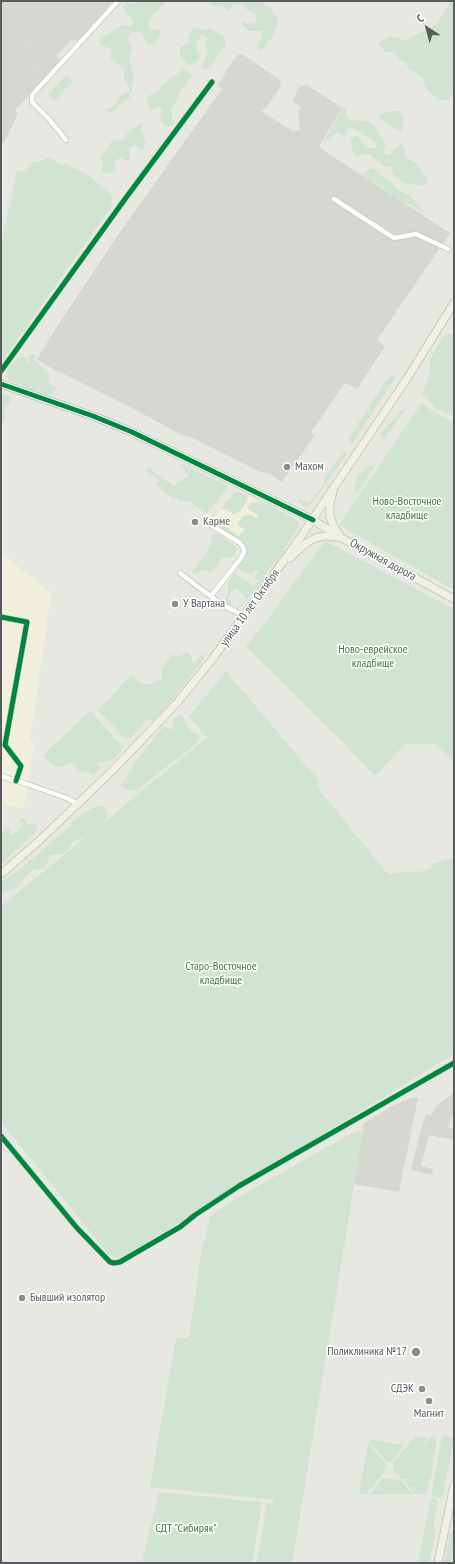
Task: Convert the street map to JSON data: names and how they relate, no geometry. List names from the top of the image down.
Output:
{
  "streets": {
    "main road": ["Окружная дорога", "улица 10 лет Октября"]
  },
  "crossings": [
    ["Окружная дорога", "улица 10 лет Октября"]
  ],
  "parks": [
    "Ново-Восточное кладбище",
    "Ново-еврейское кладбище",
    "Старо-Восточное кладбище",
    "СДТ \"Сибиряк\""
  ],
  "places": [
    "Махом",
    "Карме",
    "У Вартана",
    "Бывший изолятор",
    "Поликлиника №17",
    "СДЭК",
    "Магнит"
  ],
  "north": "top left"
}
